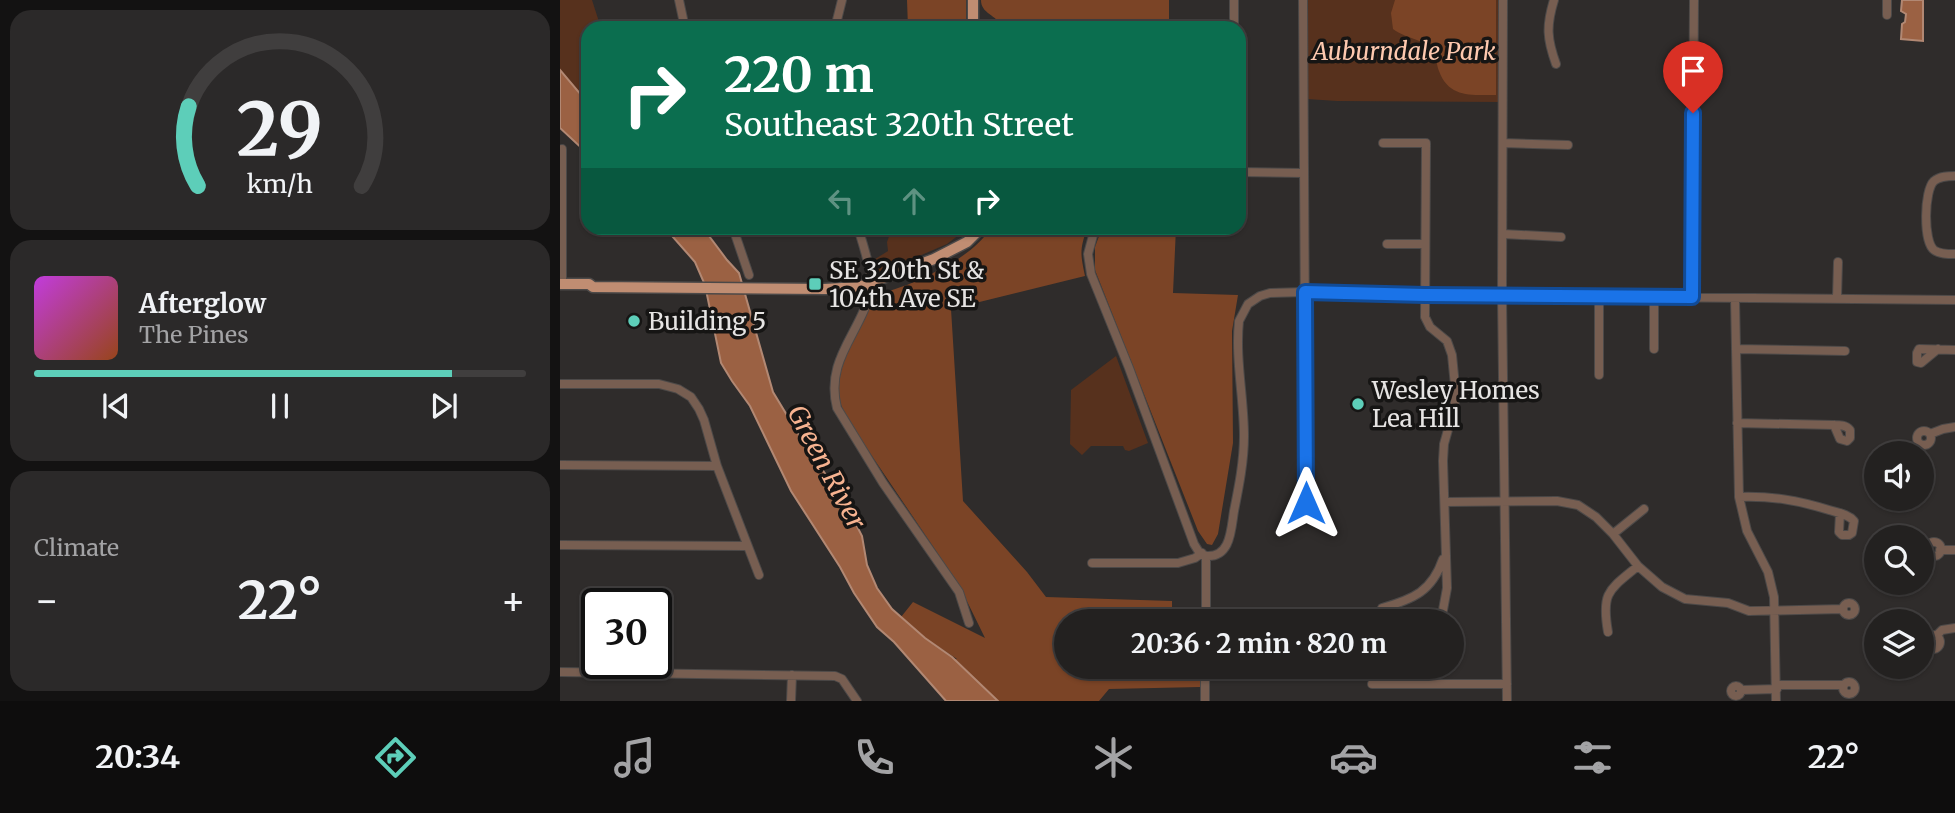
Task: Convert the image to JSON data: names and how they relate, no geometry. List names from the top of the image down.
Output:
{
  "water": ["Green River"],
  "parks": ["Auburndale Park"],
  "places": {
    "transit": ["SE 320th St & 104th Ave SE"],
    "other": ["Building 5", "Wesley Homes Lea Hill"]
  },
  "page": {
    "turn": ["220 m", "Southeast 320th Street"],
    "song": ["Afterglow", "The Pines"],
    "tile": "Climate",
    "heat": ["−", "22°", "+"],
    "limit": "30",
    "trip": "20:36 · 2 min · 820 m",
    "tabs": ["20:34", "22°"],
    "gauge": ["29", "km/h"]
  }
}
